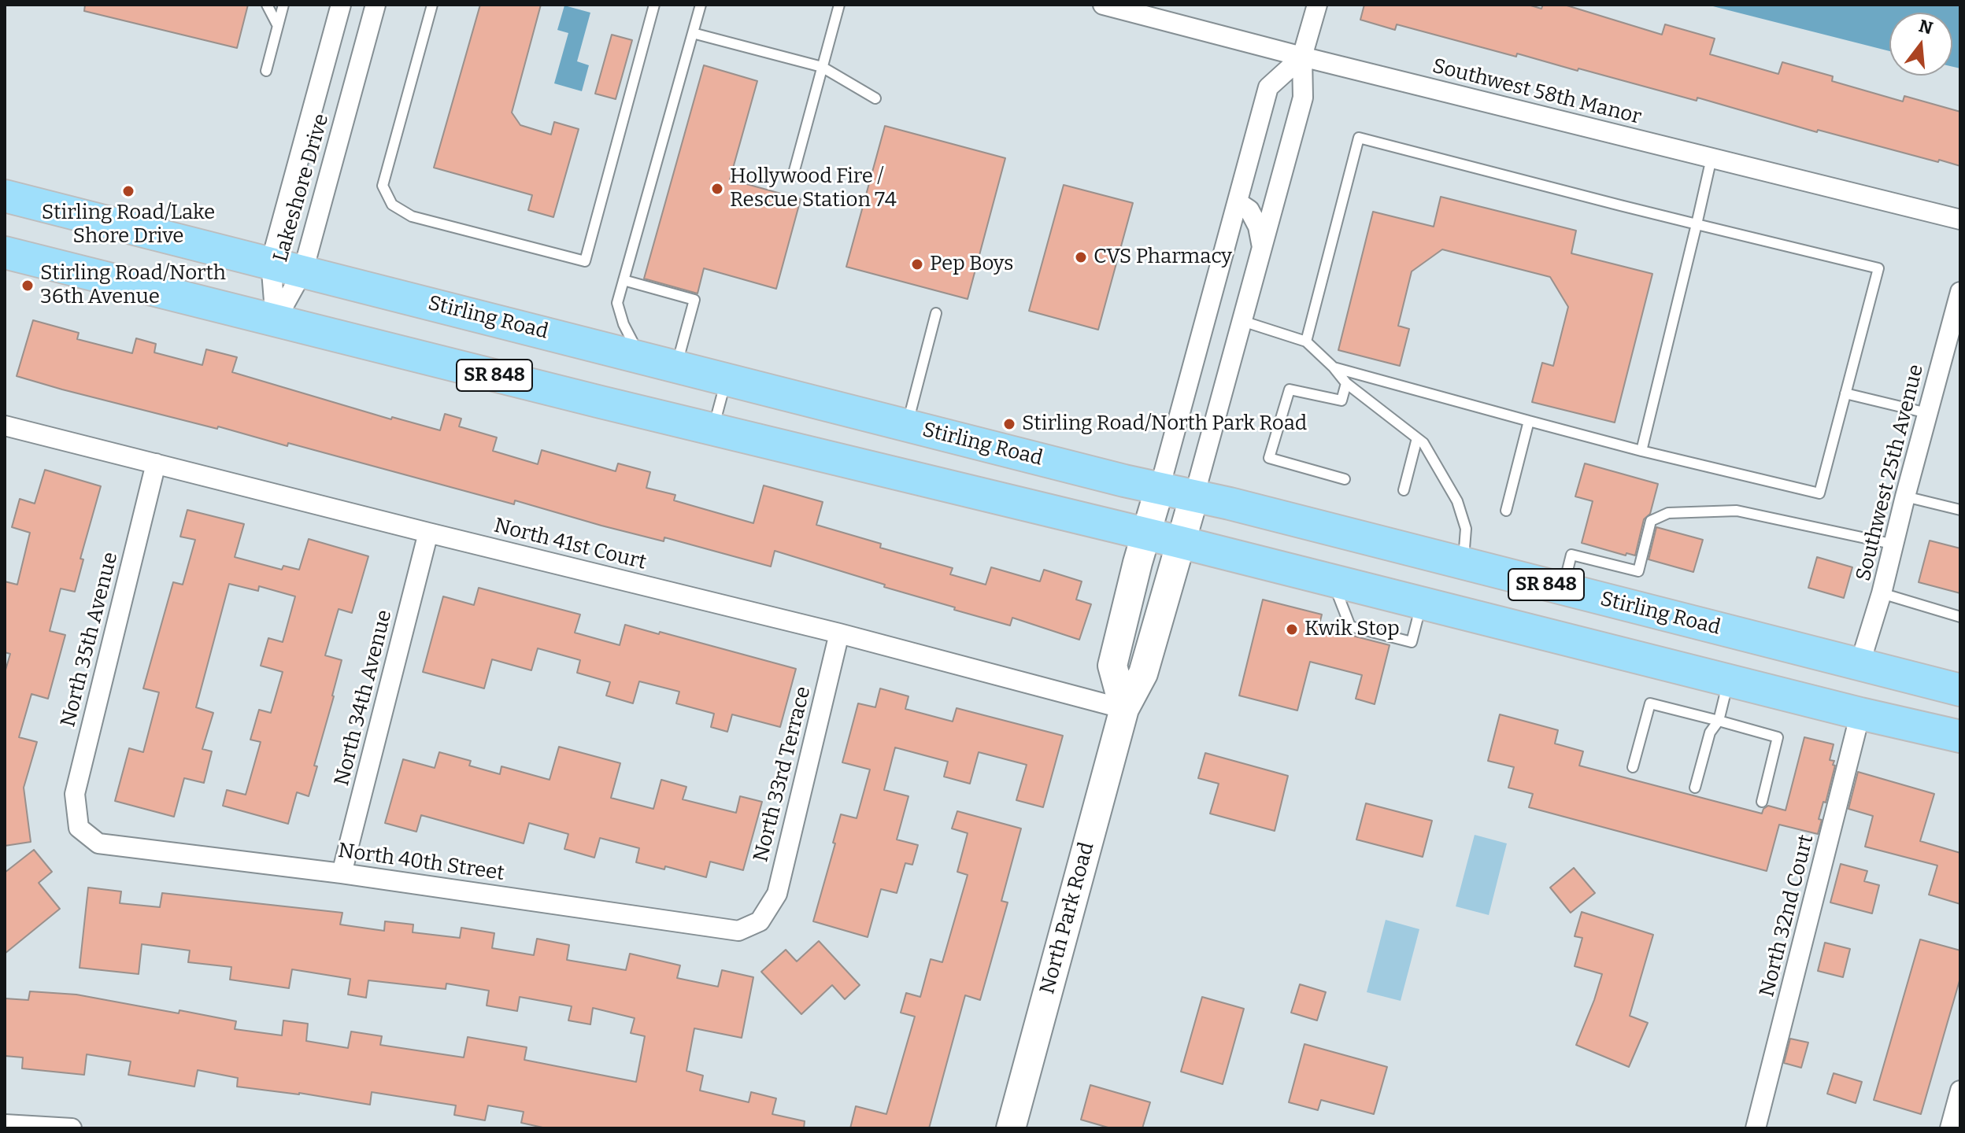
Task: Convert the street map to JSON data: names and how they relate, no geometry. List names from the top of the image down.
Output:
{
  "streets": {
    "main road": ["Stirling Road", "SR 848"],
    "street": [
      "Southwest 58th Manor",
      "Lakeshore Drive",
      "Southwest 25th Avenue",
      "North 41st Court",
      "North 35th Avenue",
      "North 34th Avenue",
      "North 33rd Terrace",
      "North 40th Street",
      "North 32nd Court",
      "North Park Road"
    ]
  },
  "crossings": [
    ["Lakeshore Drive", "Stirling Road"],
    ["Lakeshore Drive", "SR 848"],
    ["Stirling Road", "Southwest 25th Avenue"],
    ["Stirling Road", "North Park Road"],
    ["SR 848", "North 32nd Court"],
    ["SR 848", "North Park Road"],
    ["North 41st Court", "North 35th Avenue"],
    ["North 41st Court", "North 34th Avenue"],
    ["North 41st Court", "North 33rd Terrace"],
    ["North 41st Court", "North Park Road"],
    ["North 35th Avenue", "North 40th Street"],
    ["North 34th Avenue", "North 40th Street"],
    ["North 33rd Terrace", "North 40th Street"]
  ],
  "places": [
    "Hollywood Fire / Rescue Station 74",
    "Stirling Road/Lake Shore Drive",
    "CVS Pharmacy",
    "Pep Boys",
    "Stirling Road/North 36th Avenue",
    "Stirling Road/North Park Road",
    "Kwik Stop"
  ],
  "north": "top"
}
